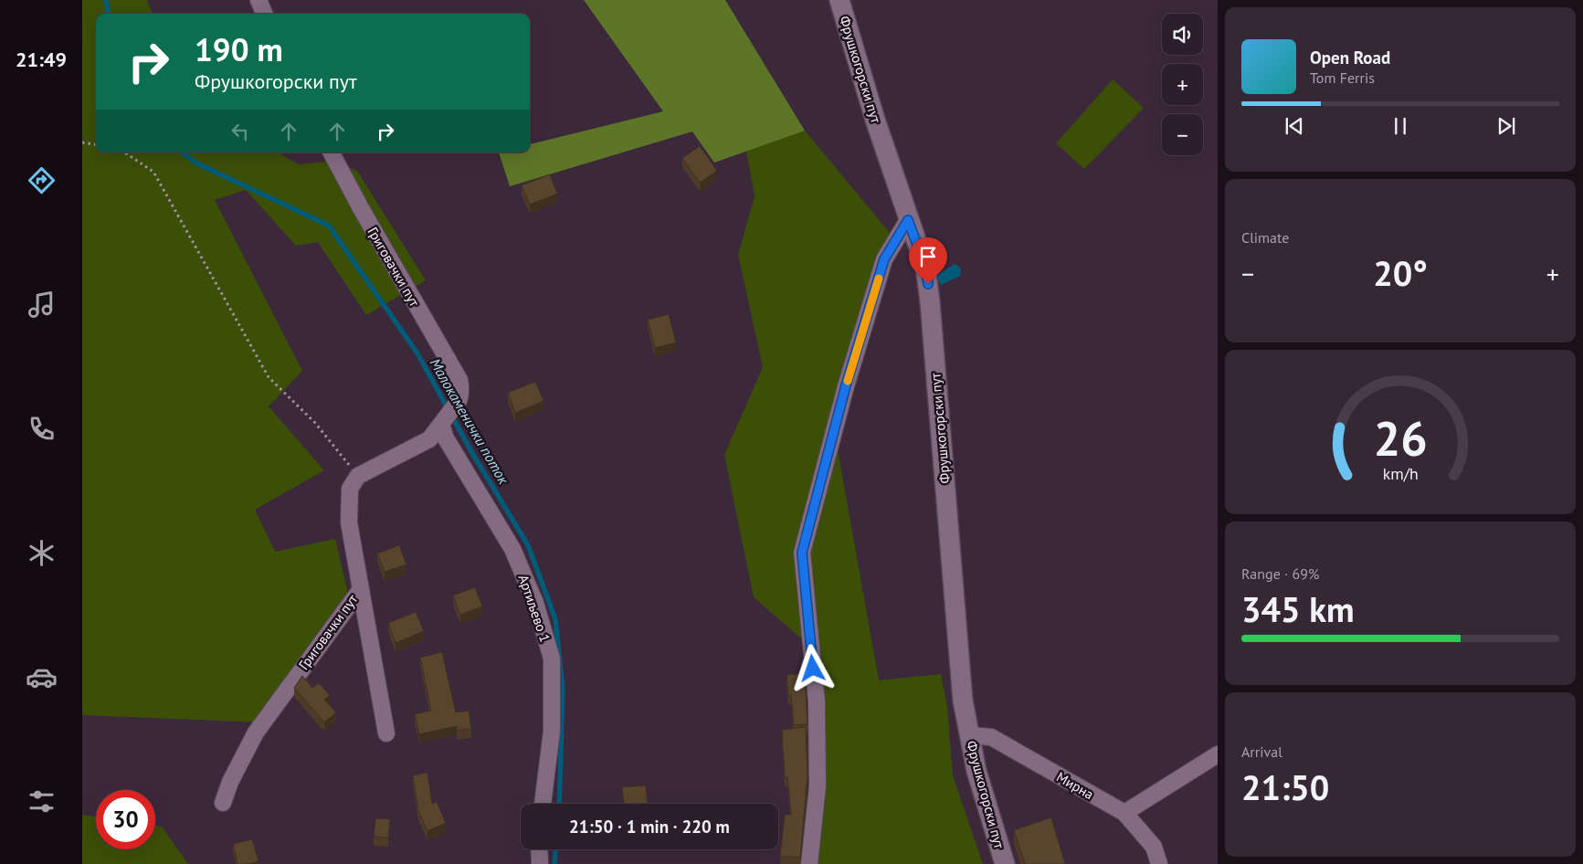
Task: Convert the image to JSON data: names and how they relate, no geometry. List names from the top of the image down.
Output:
{
  "streets": {
    "street": [
      "Фрушкогорски пут",
      "Григовачки пут",
      "Артиљево 1",
      "Мирна"
    ]
  },
  "crossings": [
    ["Фрушкогорски пут", "Мирна"],
    ["Григовачки пут", "Артиљево 1"]
  ],
  "water": ["Малокаменички поток"],
  "page": {
    "tabs": "21:49",
    "map_buttons": ["+", "−"],
    "turn": ["190 m", "Фрушкогорски пут"],
    "song": ["Open Road", "Tom Ferris"],
    "tile": [
      "Climate",
      ["Range · 69%", "345 km"],
      ["Arrival", "21:50"]
    ],
    "heat": ["−", "20°", "+"],
    "limit": "30",
    "trip": "21:50 · 1 min · 220 m",
    "gauge": ["26", "km/h"]
  }
}
